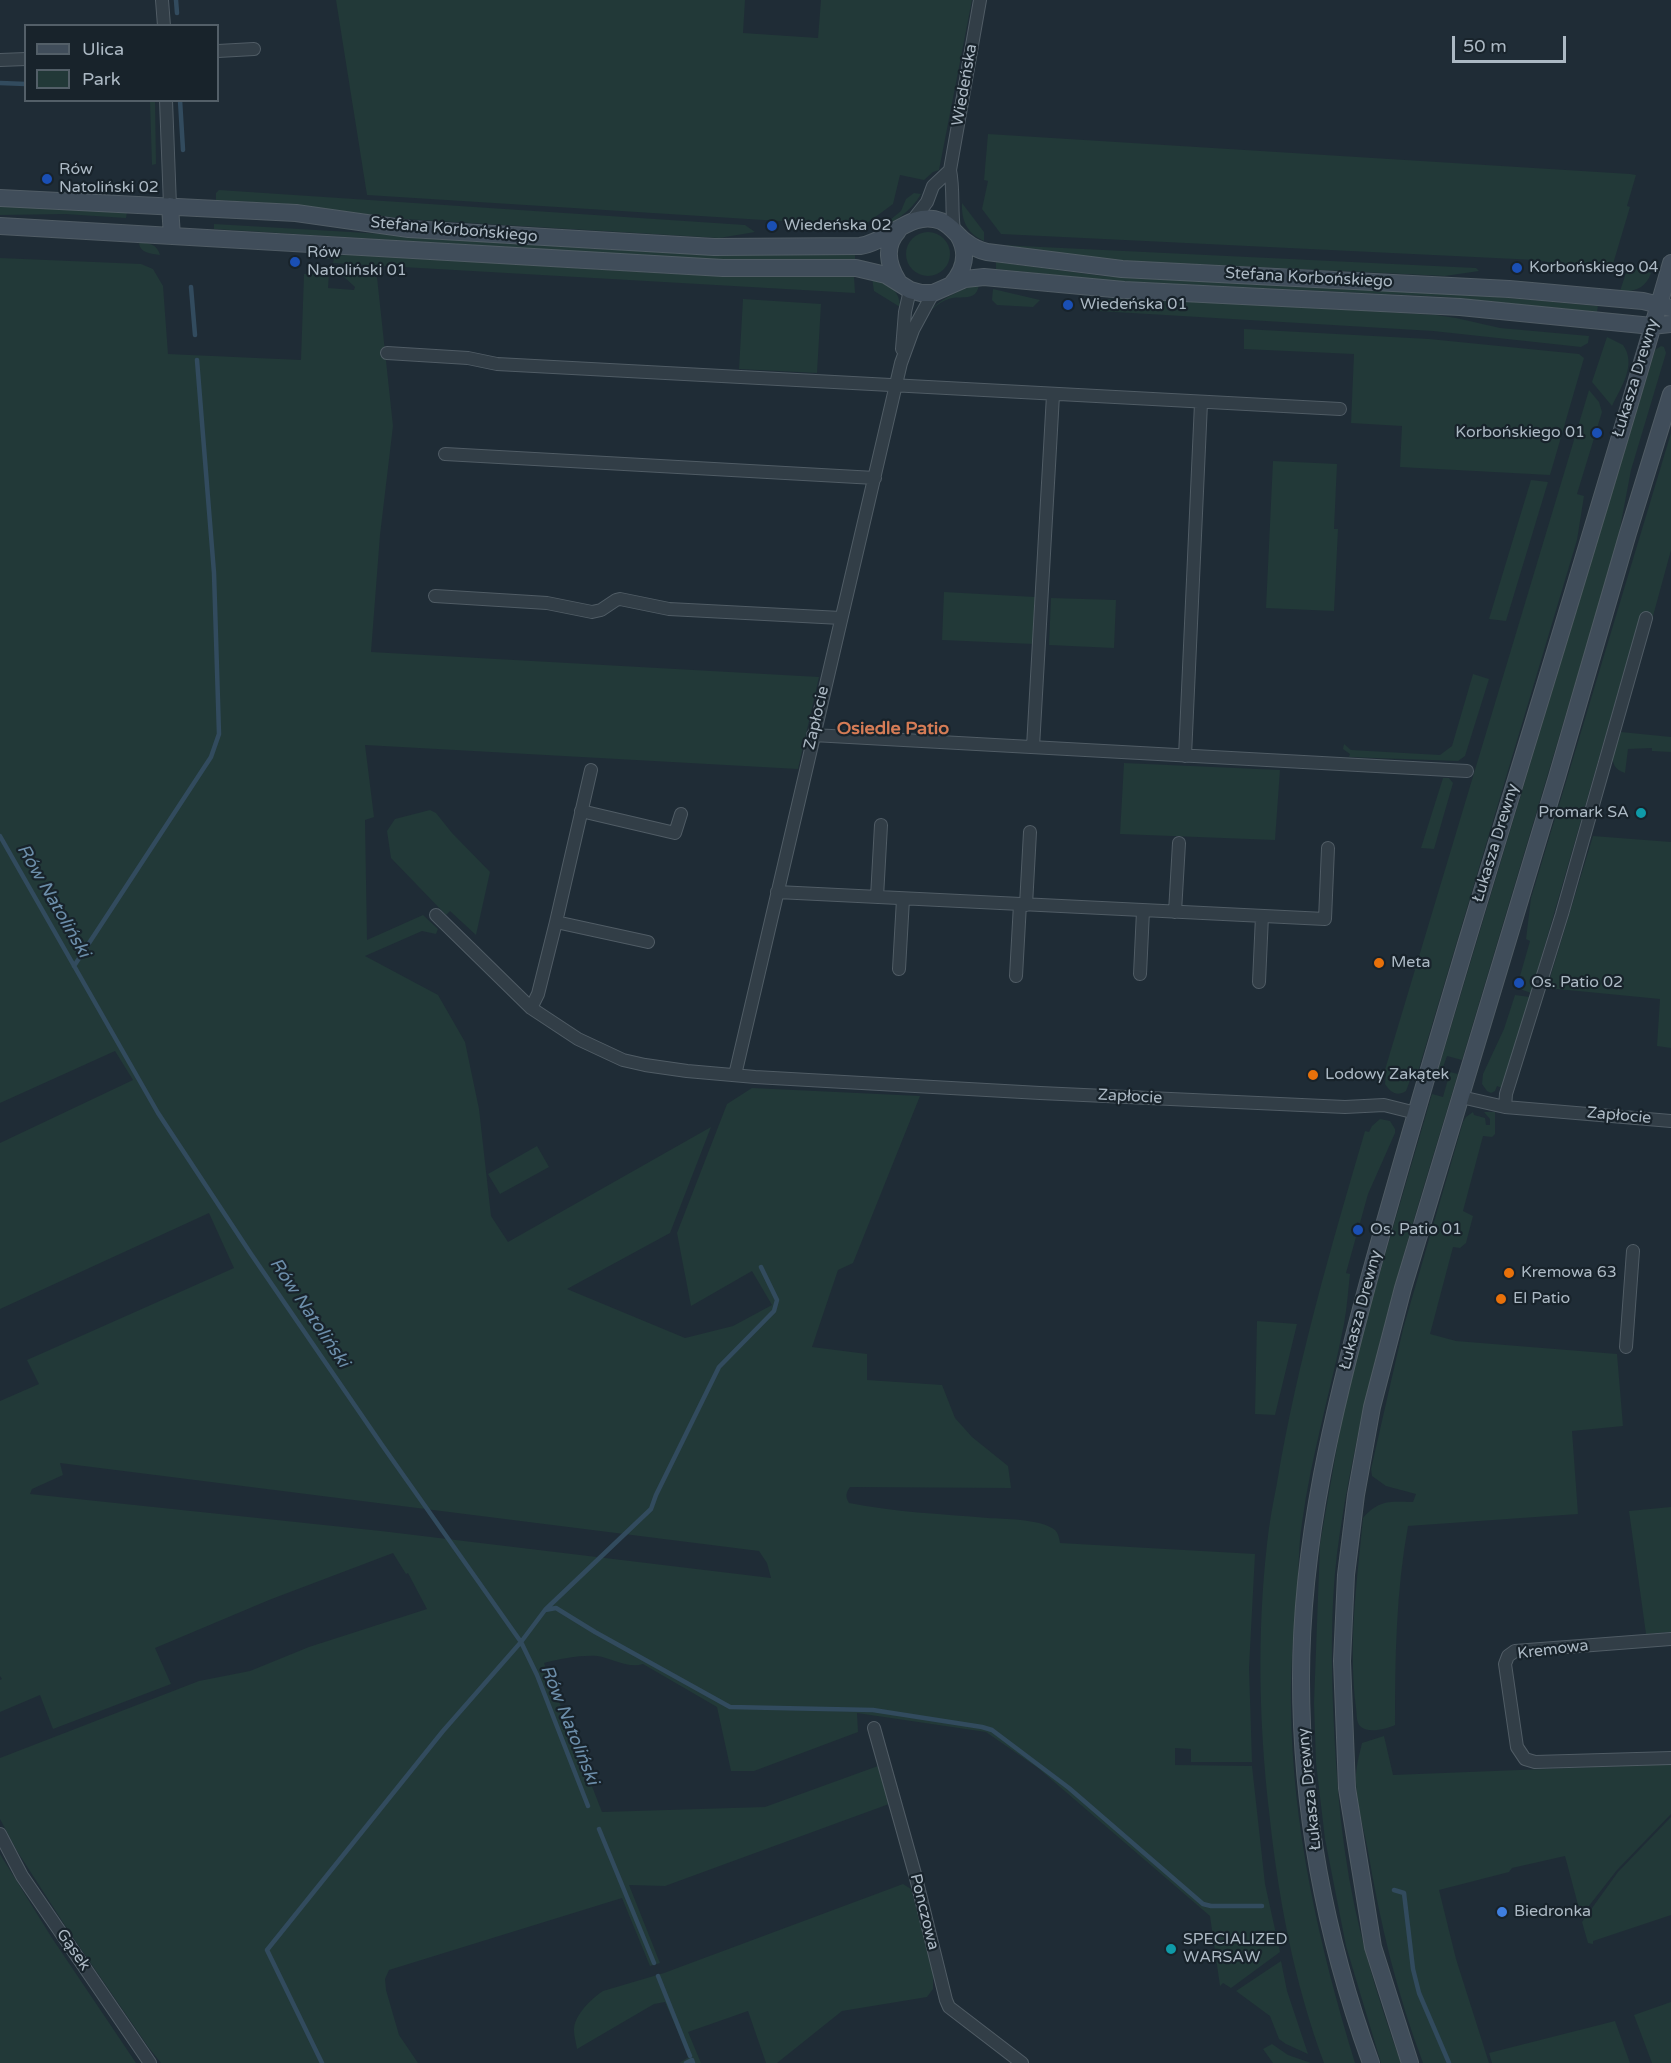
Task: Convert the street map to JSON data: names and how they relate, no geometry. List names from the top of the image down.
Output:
{
  "streets": {
    "main road": ["Stefana Korbońskiego", "Łukasza Drewny"],
    "street": [
      "Wiedeńska",
      "Zapłocie",
      "Kremowa",
      "Ponczowa",
      "Gąsek"
    ]
  },
  "crossings": [
    ["Wiedeńska", "Stefana Korbońskiego"],
    ["Wiedeńska", "Zapłocie"],
    ["Stefana Korbońskiego", "Łukasza Drewny"],
    ["Stefana Korbońskiego", "Zapłocie"],
    ["Łukasza Drewny", "Zapłocie"]
  ],
  "districts": ["Osiedle Patio"],
  "water": ["Rów Natoliński"],
  "places": [
    "Rów Natoliński 02",
    "Wiedeńska 02",
    "Rów Natoliński 01",
    "Korbońskiego 04",
    "Wiedeńska 01",
    "Korbońskiego 01",
    "Promark SA",
    "Meta",
    "Os. Patio 02",
    "Lodowy Zakątek",
    "Os. Patio 01",
    "Kremowa 63",
    "El Patio",
    "Biedronka",
    "SPECIALIZED WARSAW"
  ],
  "legend": ["Ulica", "Park"],
  "scale_bar": "50 m"
}
